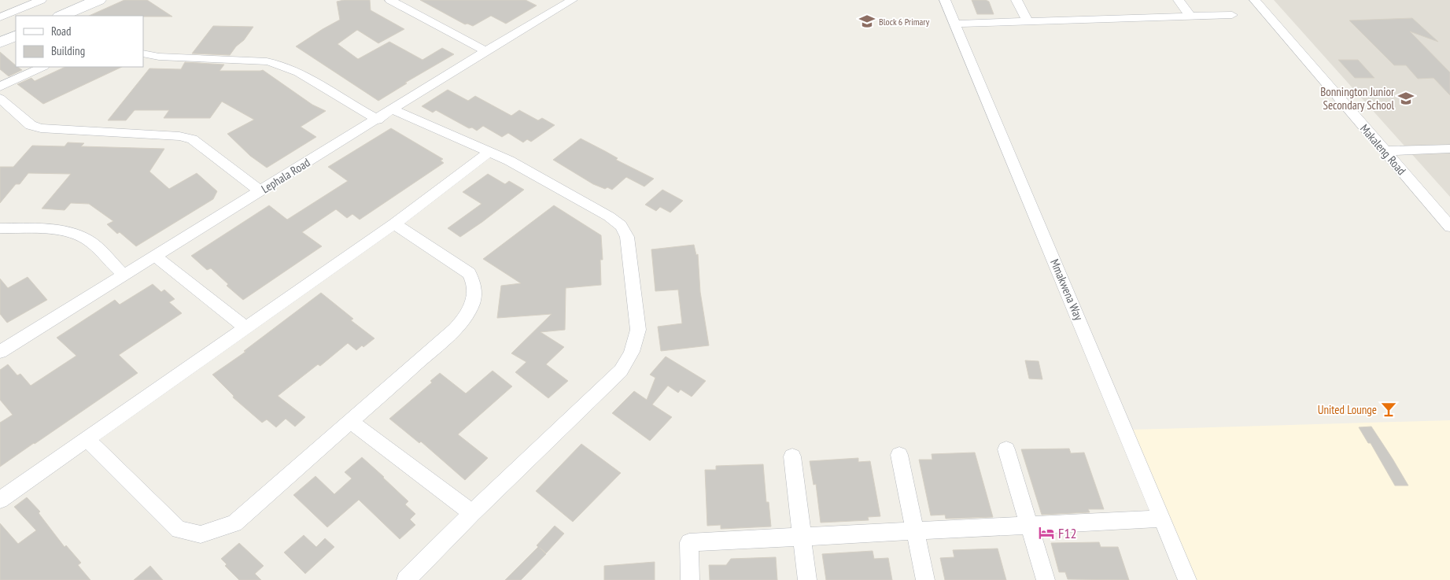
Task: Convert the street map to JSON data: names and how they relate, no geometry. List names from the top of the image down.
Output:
{
  "streets": {
    "street": ["Makaleng Road", "Lephala Road", "Mmakwena Way"]
  },
  "places": {
    "school or university": ["Block 6 Primary", "Bonnington Junior Secondary School"],
    "bar": ["United Lounge"],
    "hotel": ["F12"]
  },
  "legend": ["Road", "Building"]
}
